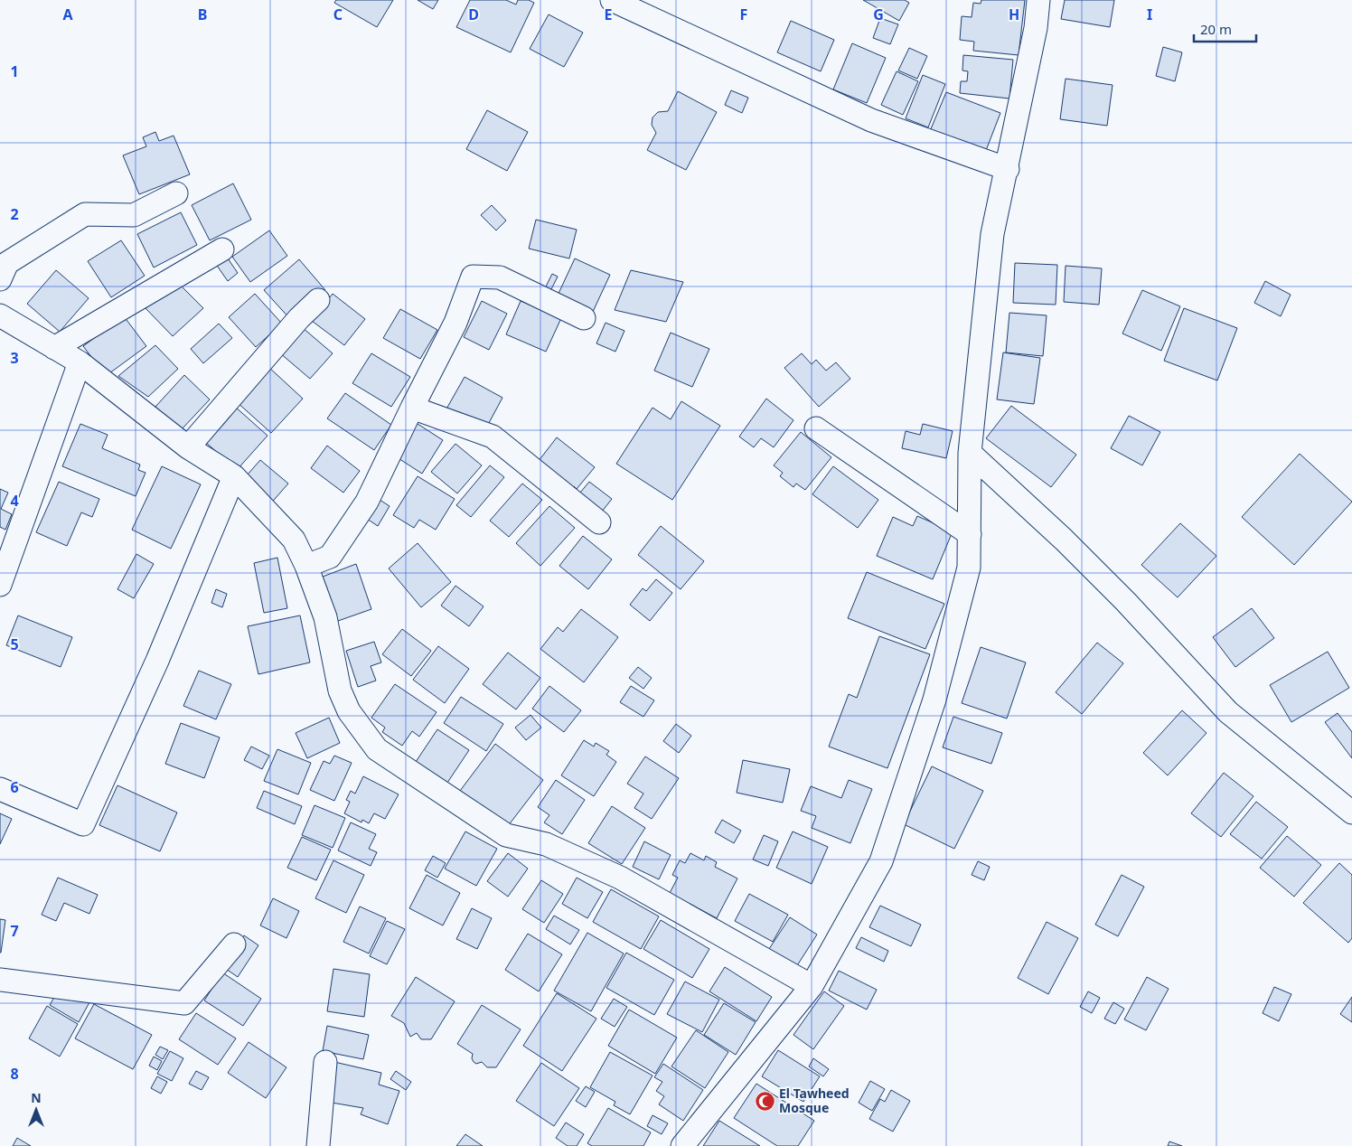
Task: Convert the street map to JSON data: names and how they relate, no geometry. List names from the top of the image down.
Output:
{
  "places": {
    "mosque": ["El Tawheed Mosque"]
  },
  "scale_bar": "20 m",
  "north": "top",
  "grid": {
    "columns": [
      "A",
      "B",
      "C",
      "D",
      "E",
      "F",
      "G",
      "H",
      "I"
    ],
    "rows": [
      "1",
      "2",
      "3",
      "4",
      "5",
      "6",
      "7",
      "8"
    ]
  }
}
